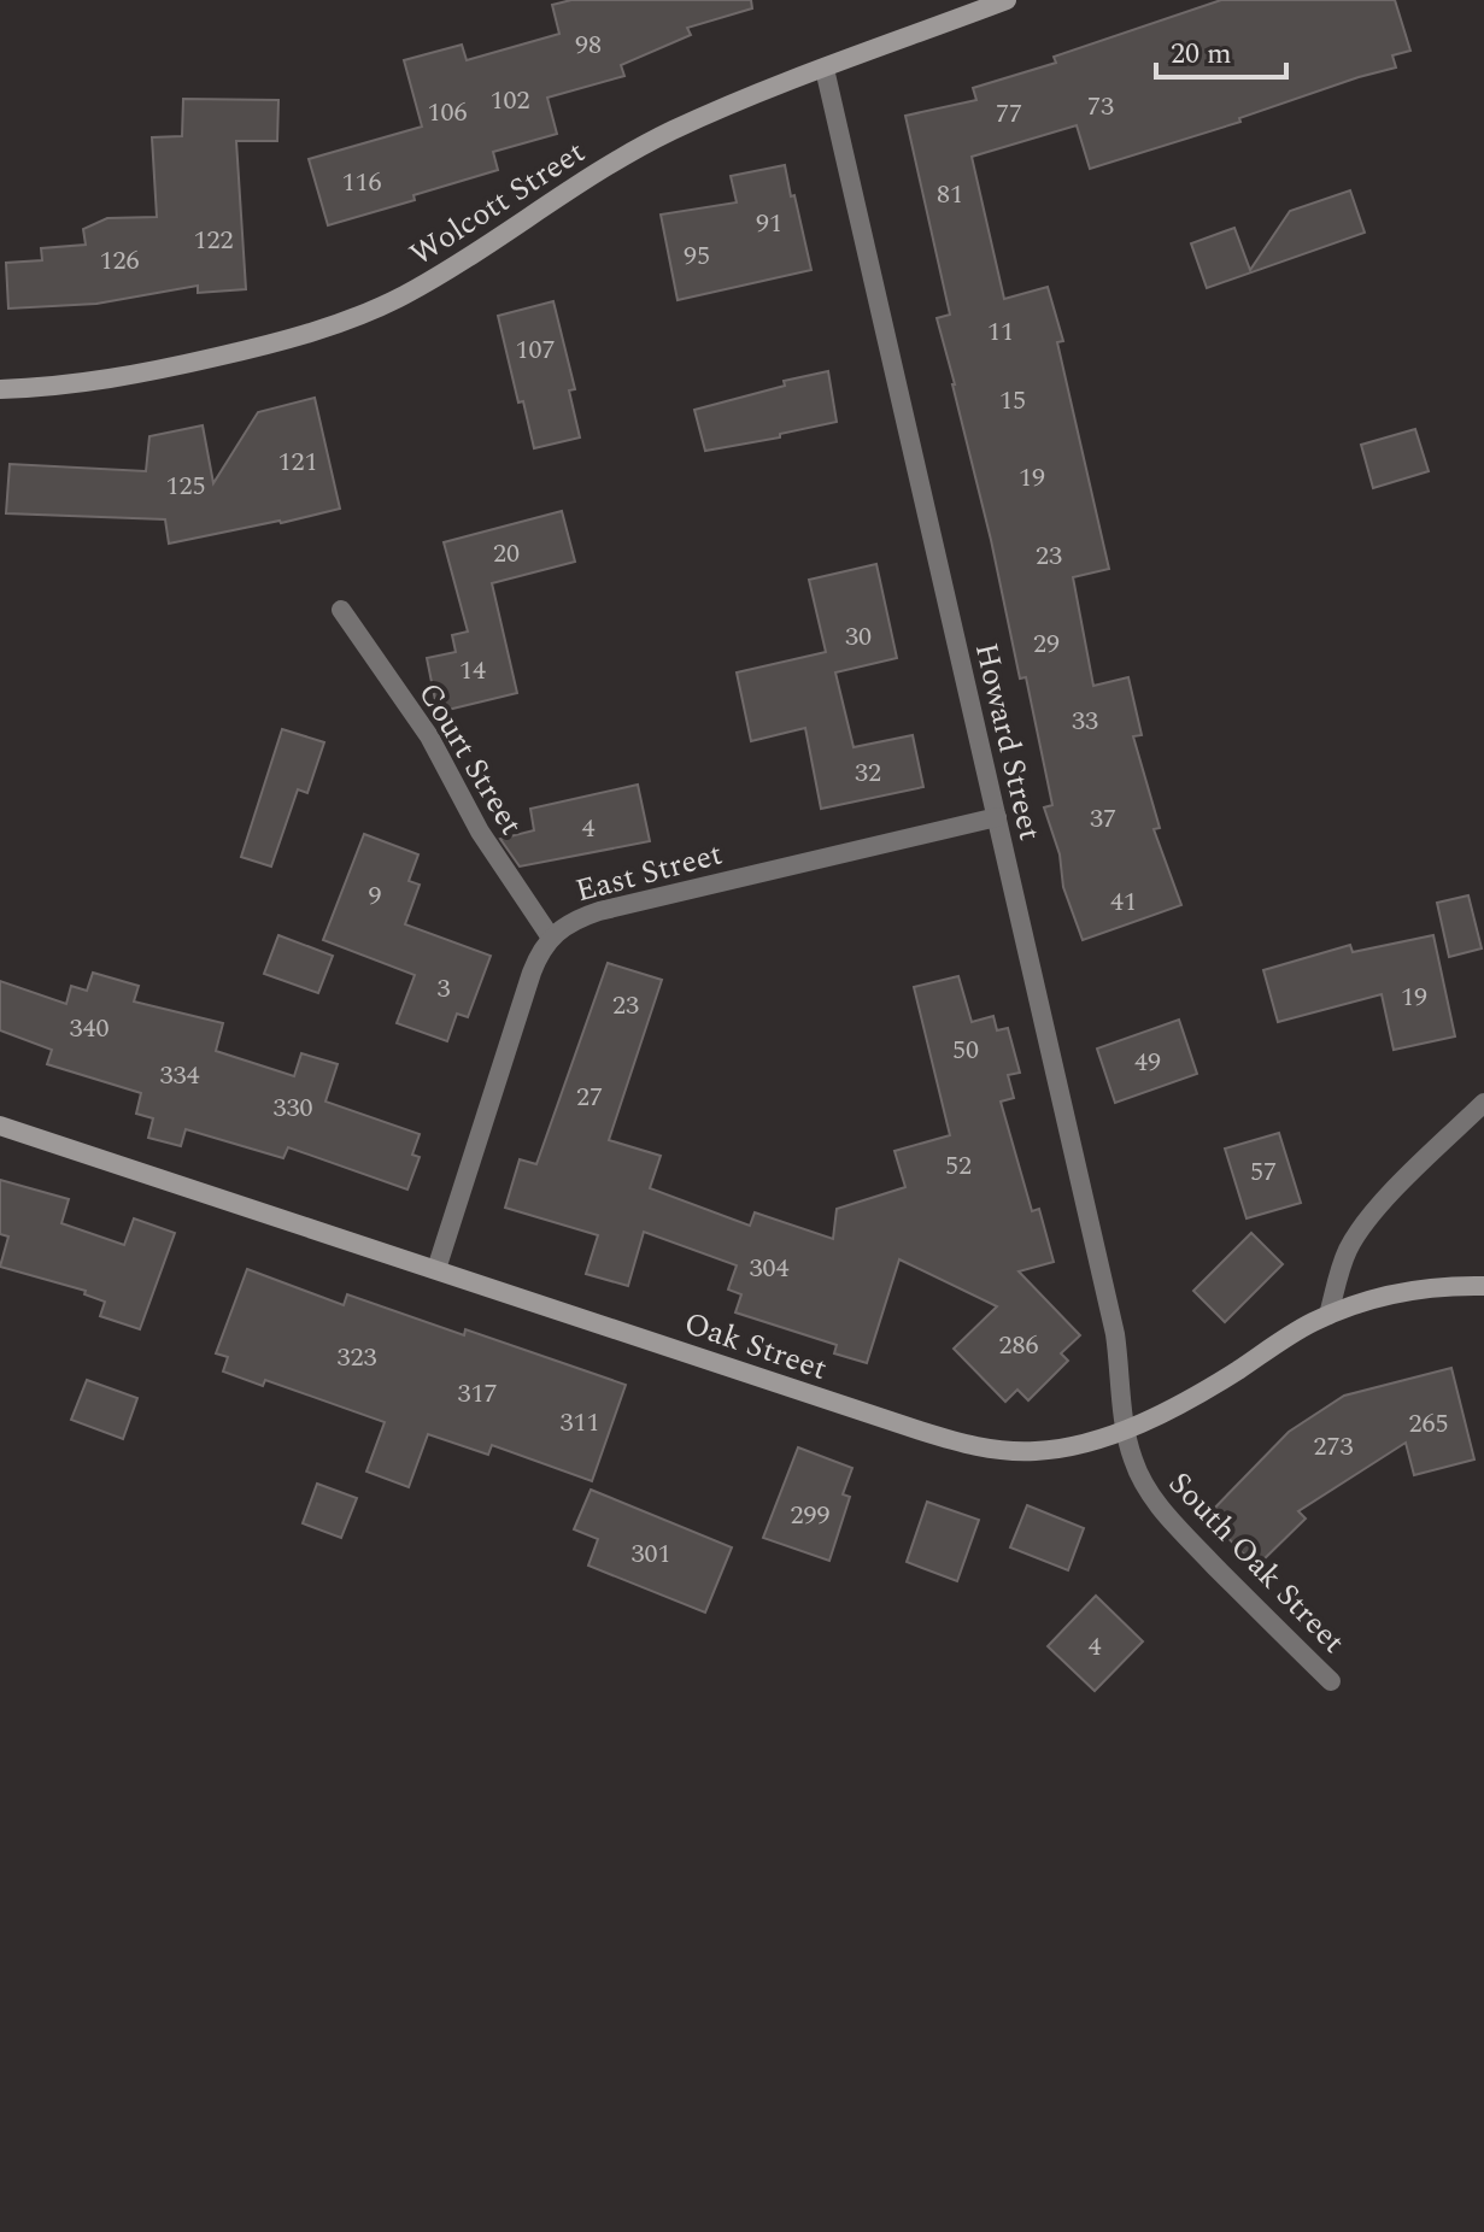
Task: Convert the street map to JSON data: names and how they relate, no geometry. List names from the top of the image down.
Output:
{
  "streets": {
    "street": [
      "Wolcott Street",
      "Howard Street",
      "Court Street",
      "East Street",
      "Oak Street",
      "South Oak Street"
    ]
  },
  "crossings": [
    ["Wolcott Street", "Howard Street"],
    ["Howard Street", "East Street"],
    ["Howard Street", "Oak Street"],
    ["Howard Street", "South Oak Street"],
    ["Court Street", "East Street"],
    ["East Street", "Oak Street"],
    ["Oak Street", "South Oak Street"]
  ],
  "house_numbers": [
    "98",
    "102",
    "73",
    "106",
    "77",
    "116",
    "81",
    "91",
    "122",
    "95",
    "126",
    "11",
    "107",
    "15",
    "121",
    "19",
    "125",
    "20",
    "23",
    "30",
    "29",
    "14",
    "33",
    "32",
    "37",
    "4",
    "9",
    "41",
    "3",
    "19",
    "23",
    "340",
    "50",
    "49",
    "334",
    "27",
    "330",
    "52",
    "57",
    "304",
    "286",
    "323",
    "317",
    "311",
    "265",
    "273",
    "299",
    "301",
    "4"
  ],
  "scale_bar": "20 m"
}
